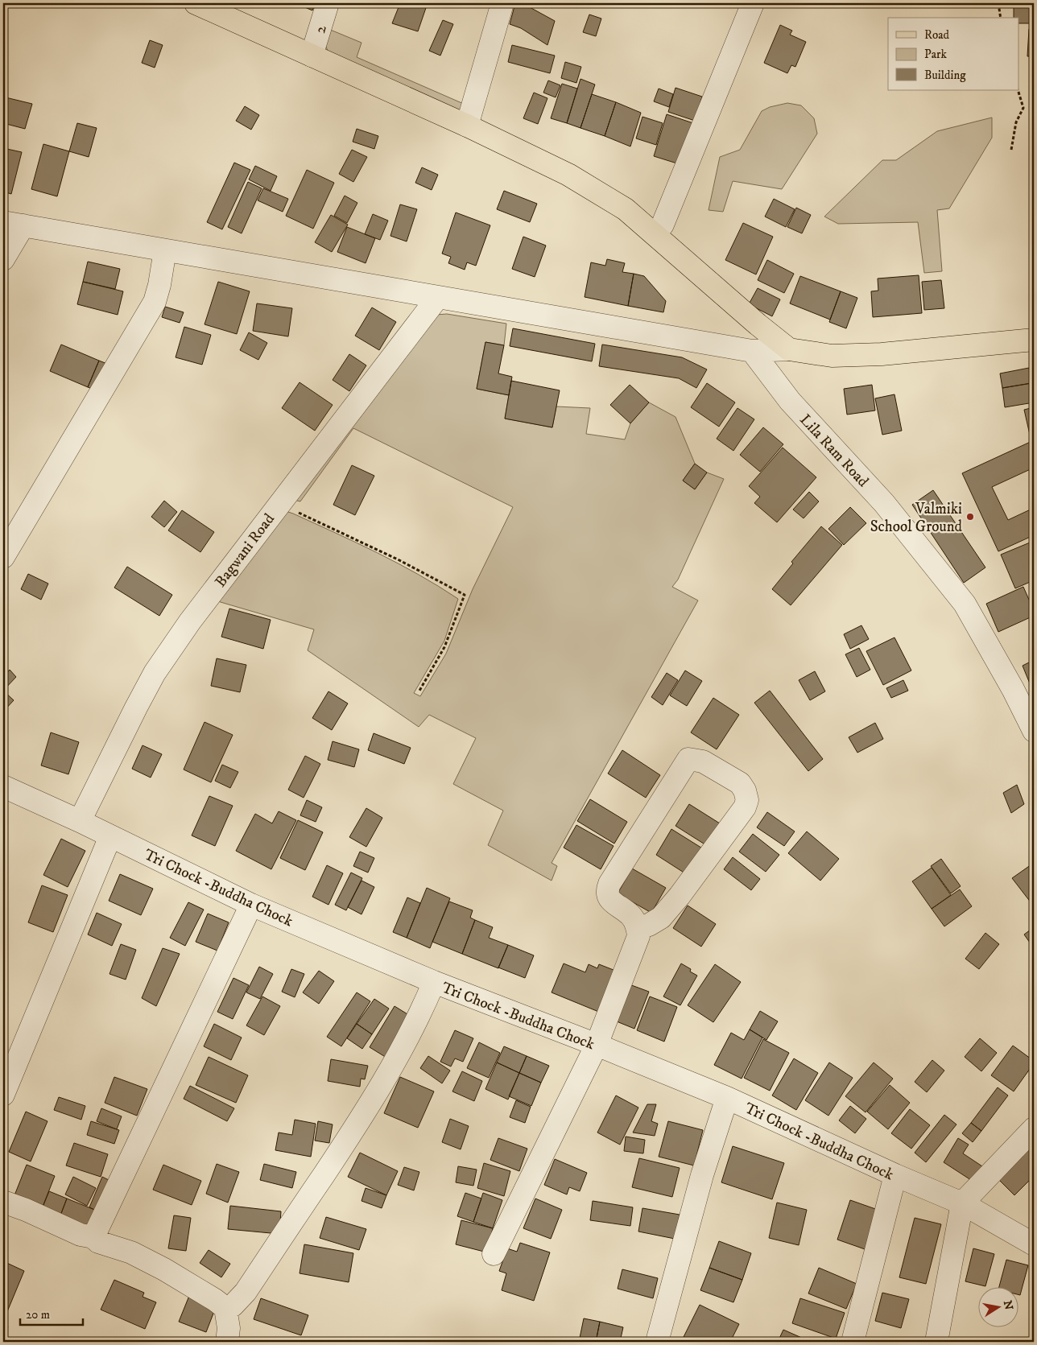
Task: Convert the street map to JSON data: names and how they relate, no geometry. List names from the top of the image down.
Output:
{
  "streets": {
    "street": [
      "2",
      "Lila Ram Road",
      "Bagwani Road",
      "Tri Chock -Buddha Chock"
    ]
  },
  "crossings": [
    ["Bagwani Road", "Tri Chock -Buddha Chock"]
  ],
  "places": ["Valmiki School Ground"],
  "legend": ["Road", "Park", "Building"],
  "scale_bar": "20 m",
  "north": "right"
}
